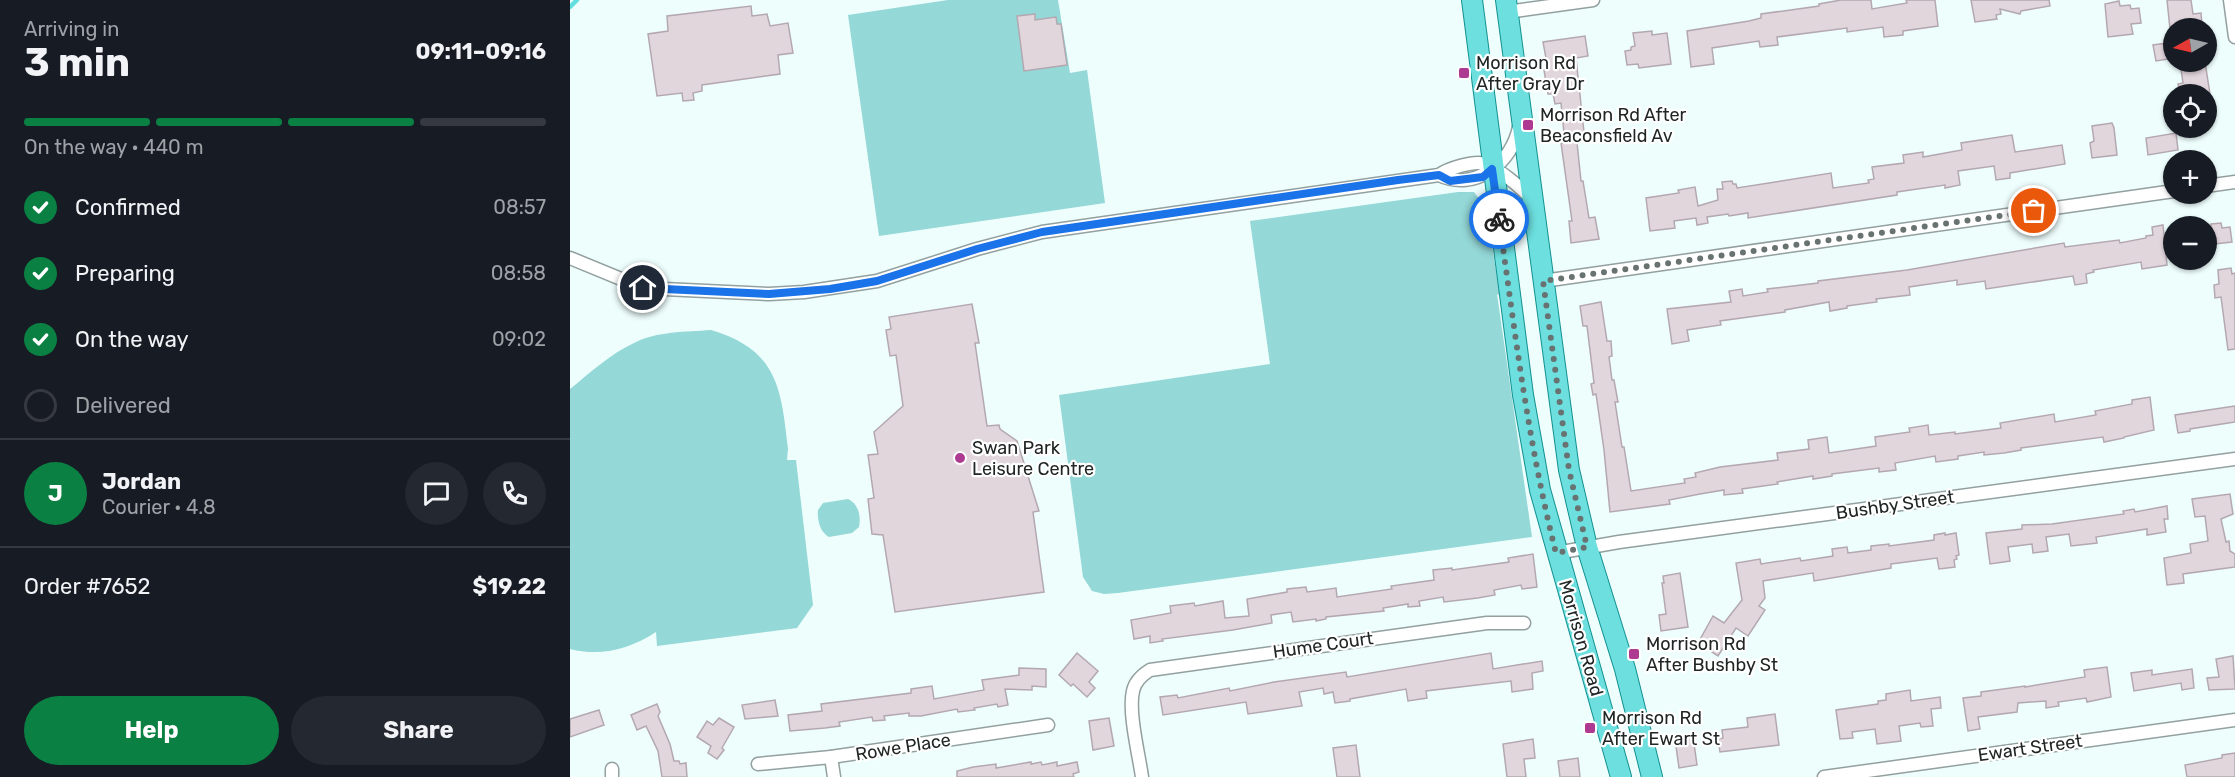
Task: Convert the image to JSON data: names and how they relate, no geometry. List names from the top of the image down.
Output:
{
  "streets": {
    "main road": ["Morrison Road"],
    "street": [
      "Bushby Street",
      "Hume Court",
      "Rowe Place",
      "Ewart Street"
    ]
  },
  "crossings": [
    ["Bushby Street", "Morrison Road"]
  ],
  "places": {
    "transit": [
      "Morrison Rd After Gray Dr",
      "Morrison Rd After Beaconsfield Av",
      "Morrison Rd After Bushby St",
      "Morrison Rd After Ewart St"
    ],
    "other": ["Swan Park Leisure Centre"]
  },
  "north": "left",
  "page": {
    "heading": ["3 min", "Arriving in", "09:11–09:16"],
    "panel": [
      "Jordan",
      "Courier · 4.8",
      "Order #7652",
      "$19.22"
    ],
    "map_buttons": ["+", "−"],
    "bar": "On the way · 440 m",
    "list": [
      ["Confirmed", "08:57"],
      ["Preparing", "08:58"],
      ["On the way", "09:02"],
      "Delivered"
    ],
    "round": "J",
    "buttons": ["Help", "Share"]
  }
}
